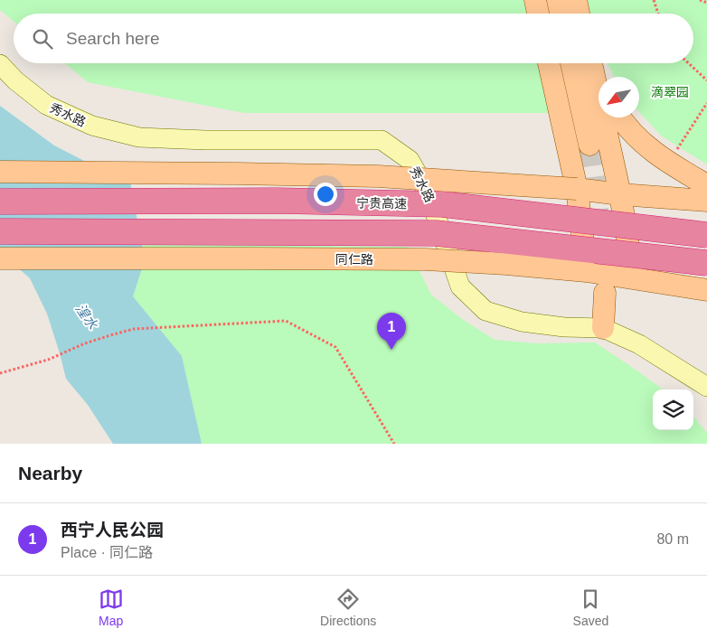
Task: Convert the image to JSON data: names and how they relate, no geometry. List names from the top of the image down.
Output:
{
  "streets": {
    "highway": ["宁贵高速"],
    "main road": ["秀水路", "同仁路"]
  },
  "water": ["湟水"],
  "parks": ["滴翠园"],
  "north": "bottom left",
  "page": {
    "search": "Search here",
    "pins": "1",
    "heading": "Nearby",
    "list": [
      {
        "mark": "1",
        "name": "西宁人民公园",
        "note": "Place · 同仁路",
        "value": "80 m"
      }
    ],
    "nav": ["Map", "Directions", "Saved"]
  }
}
